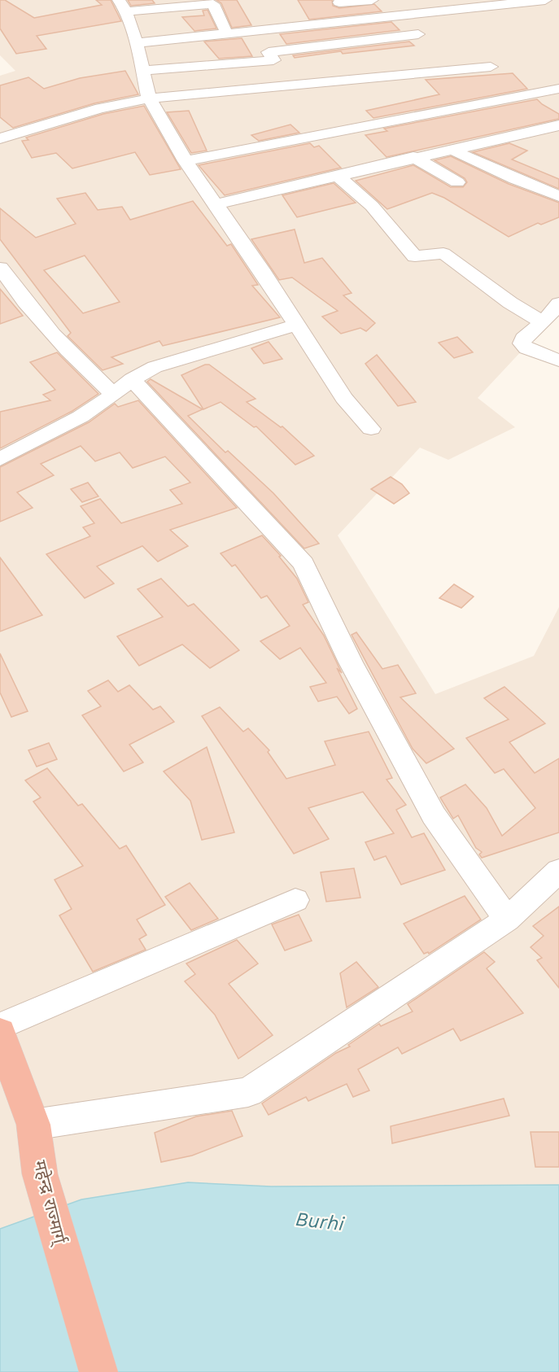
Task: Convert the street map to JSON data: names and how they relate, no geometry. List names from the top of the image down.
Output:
{
  "streets": {
    "highway": ["महेन्द्र राज्मार्ग्"]
  },
  "water": ["Burhi"]
}
